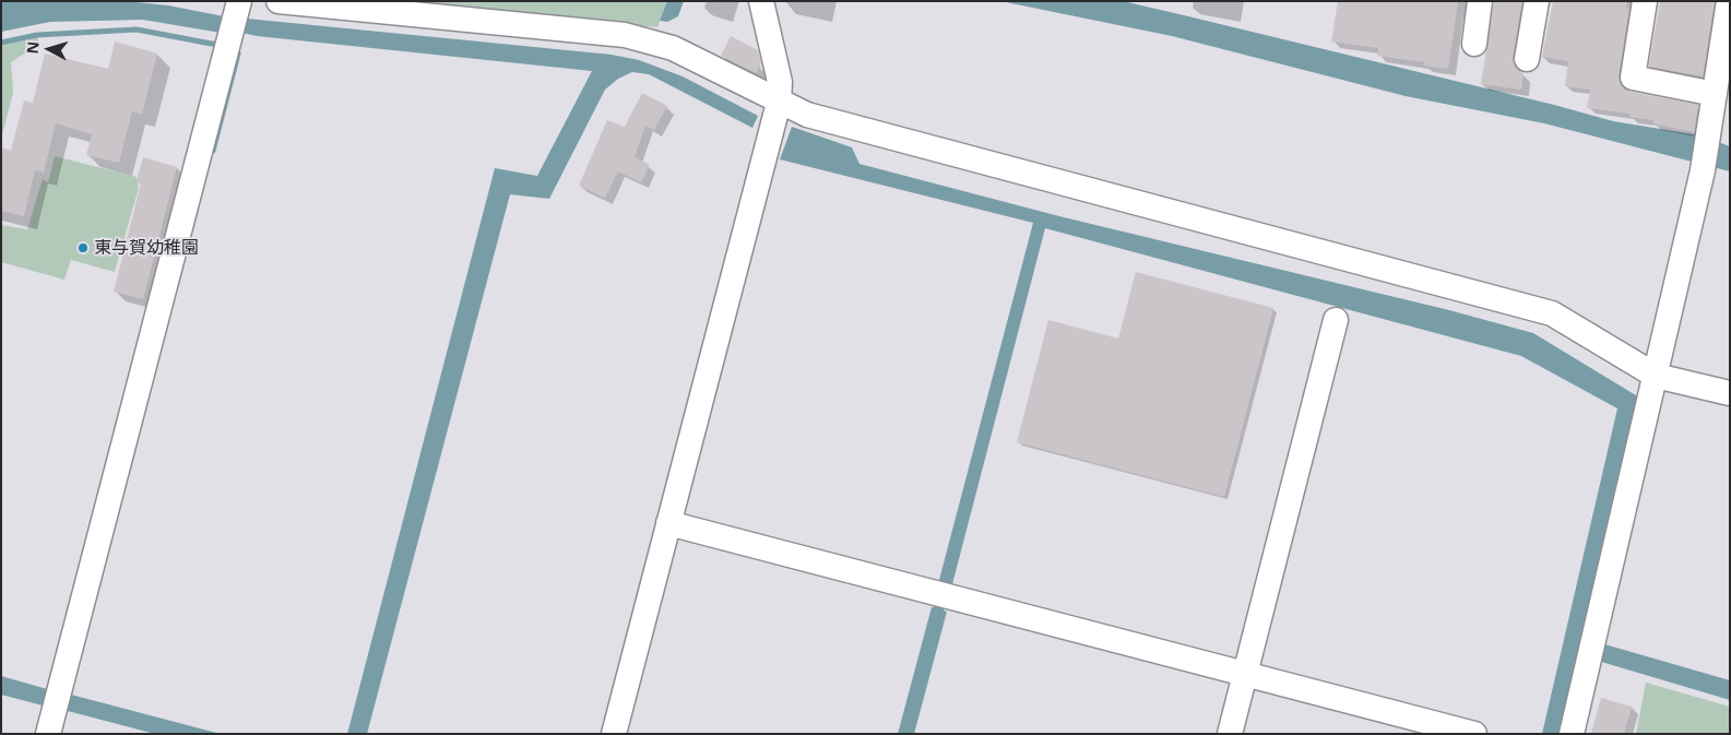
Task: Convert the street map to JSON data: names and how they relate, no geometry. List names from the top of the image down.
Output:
{
  "places": ["東与賀幼稚園"],
  "north": "left"
}
